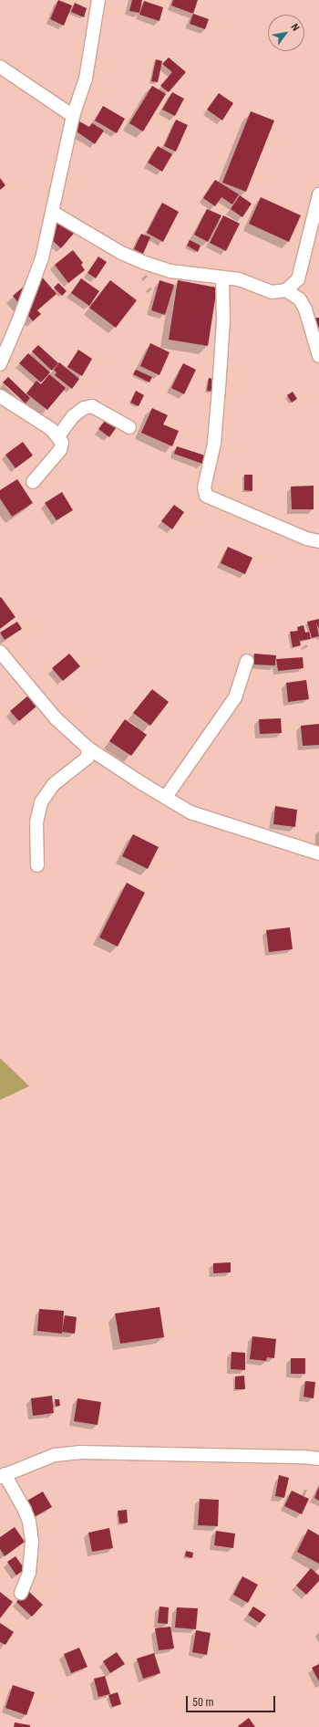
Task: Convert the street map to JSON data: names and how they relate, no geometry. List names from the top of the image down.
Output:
{
  "scale_bar": "50 m",
  "north": "top right"
}
